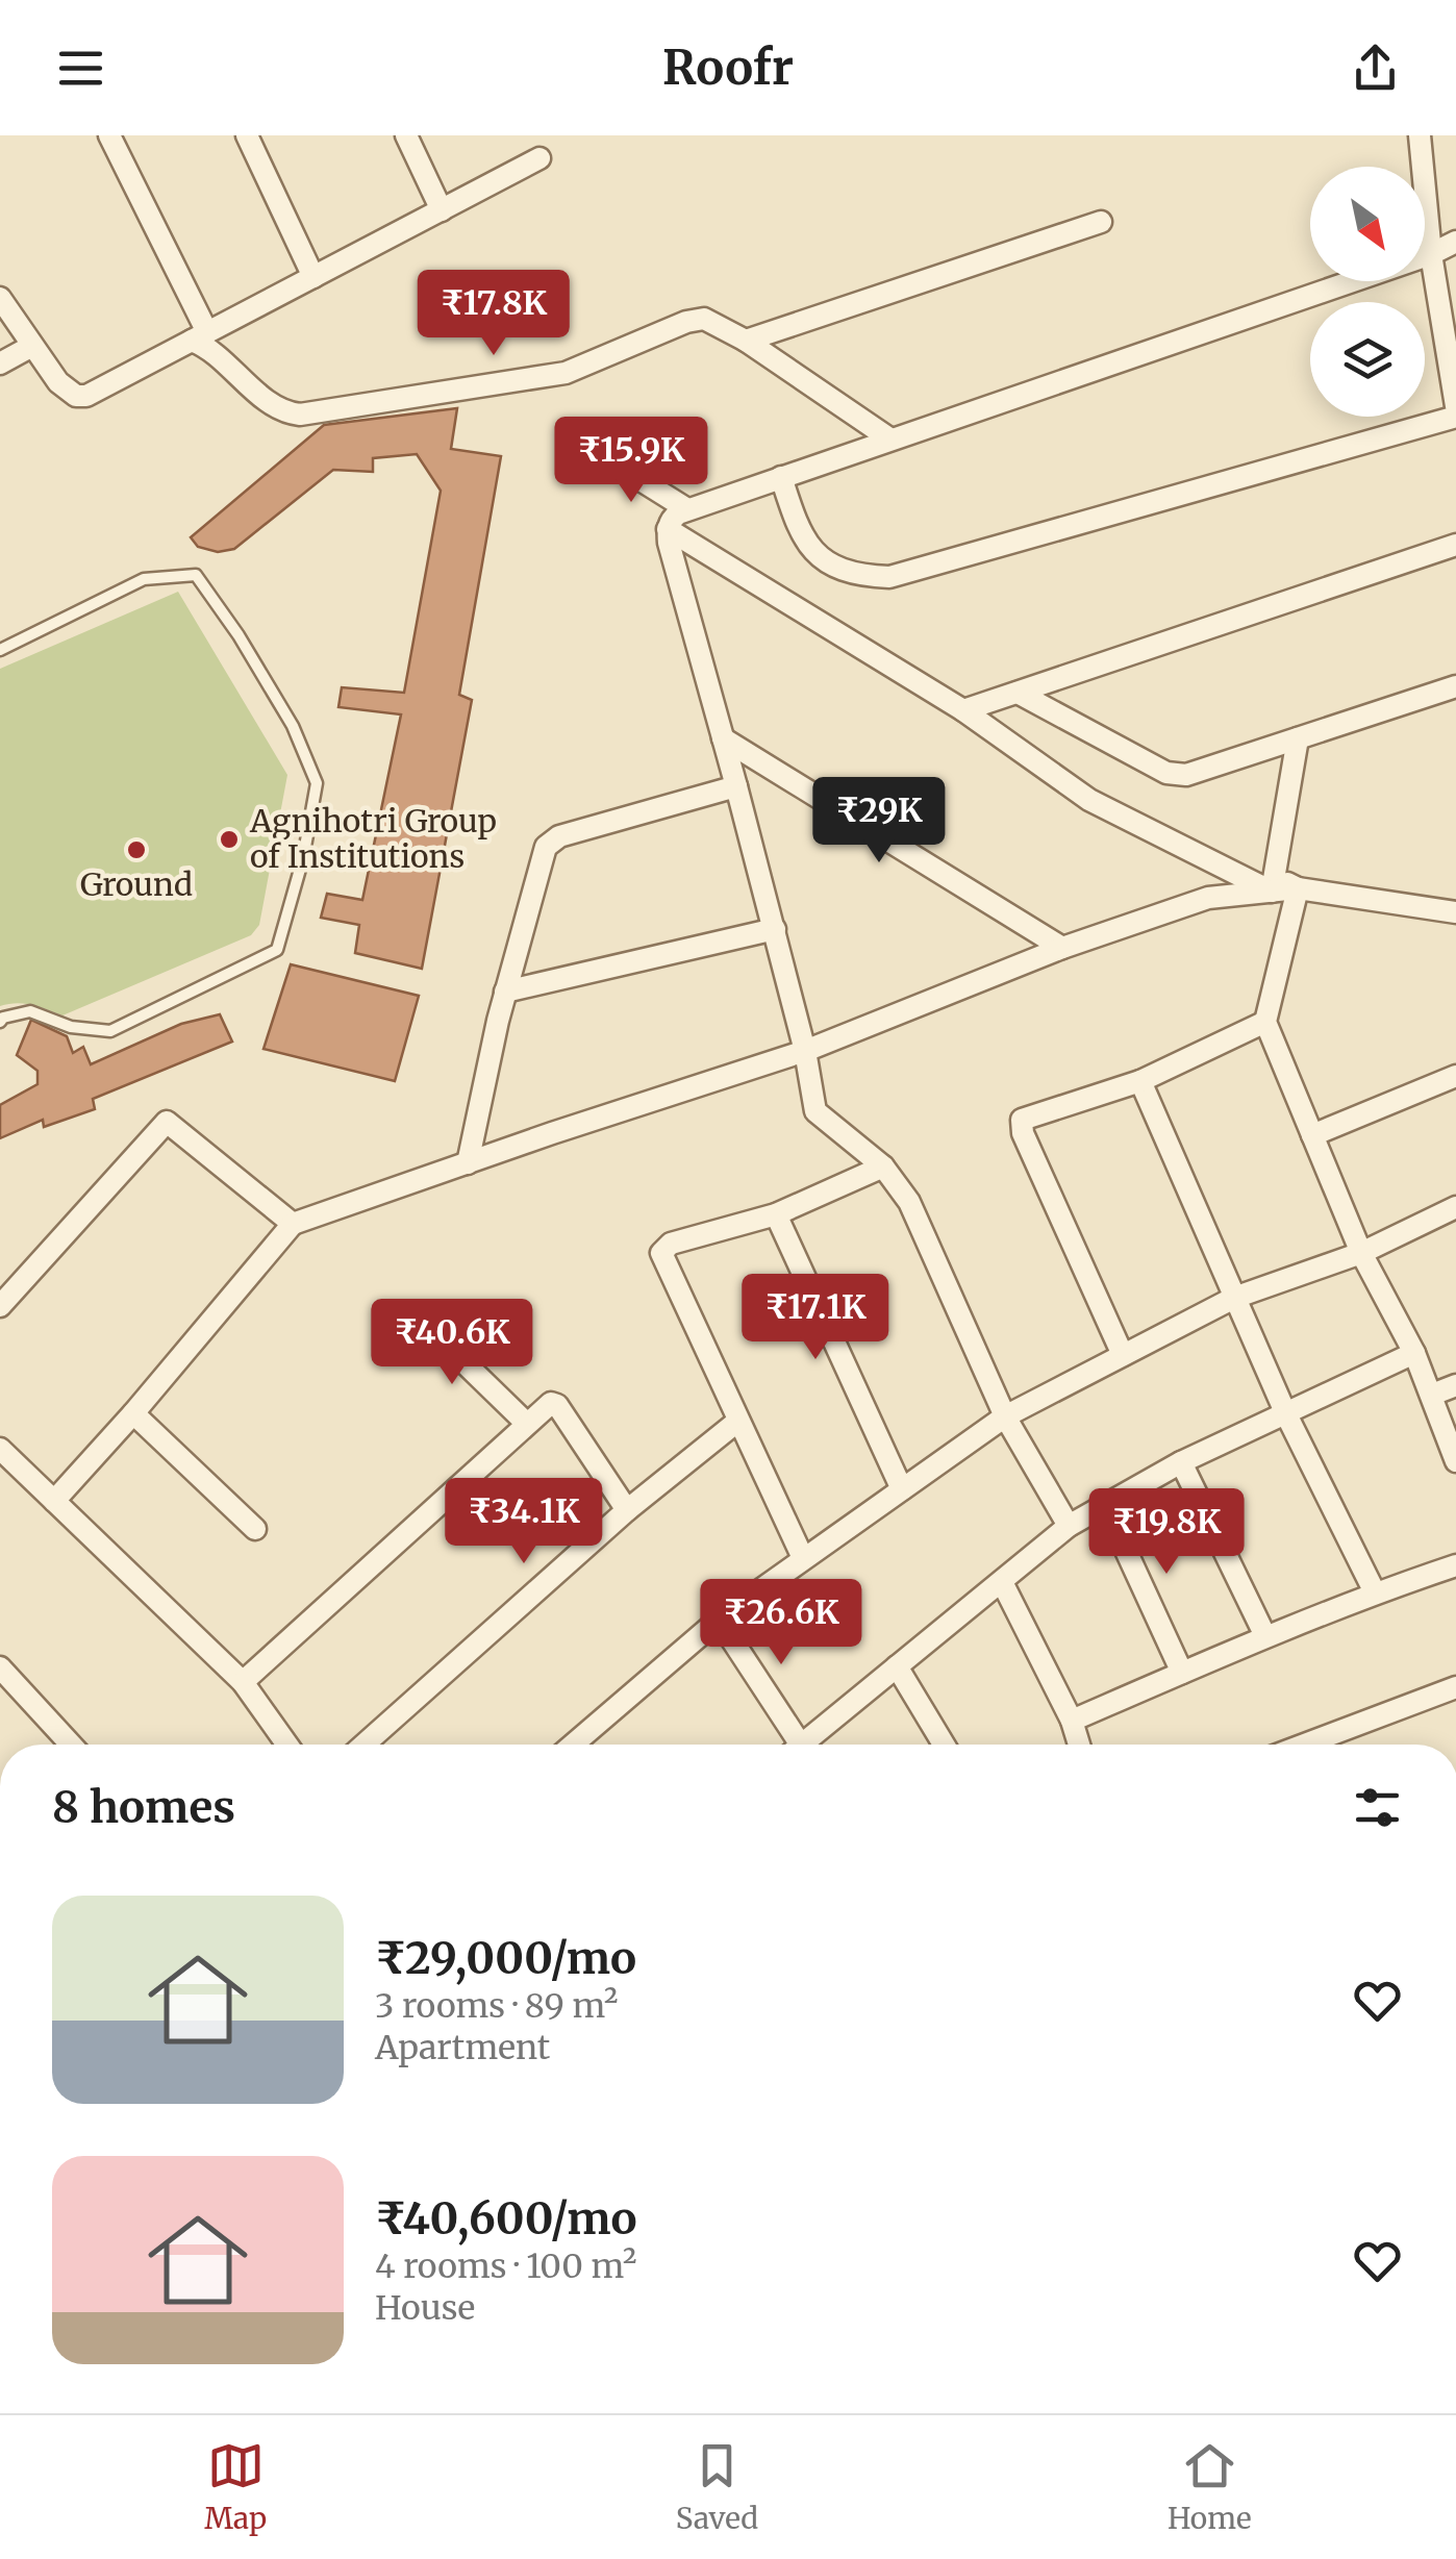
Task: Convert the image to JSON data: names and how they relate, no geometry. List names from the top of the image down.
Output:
{
  "places": ["Agnihotri Group of Institutions", "Ground"],
  "north": "bottom right",
  "page": {
    "header": "Roofr",
    "price": [
      "₹17.8K",
      "₹15.9K",
      "₹29K",
      "₹17.1K",
      "₹40.6K",
      "₹34.1K",
      "₹19.8K",
      "₹26.6K"
    ],
    "heading": "8 homes",
    "list": [
      {
        "name": "₹29,000/mo",
        "note": "3 rooms · 89 m² · Apartment"
      },
      {
        "name": "₹40,600/mo",
        "note": "4 rooms · 100 m² · House"
      }
    ],
    "tabs": ["Map", "Saved", "Home"]
  }
}
